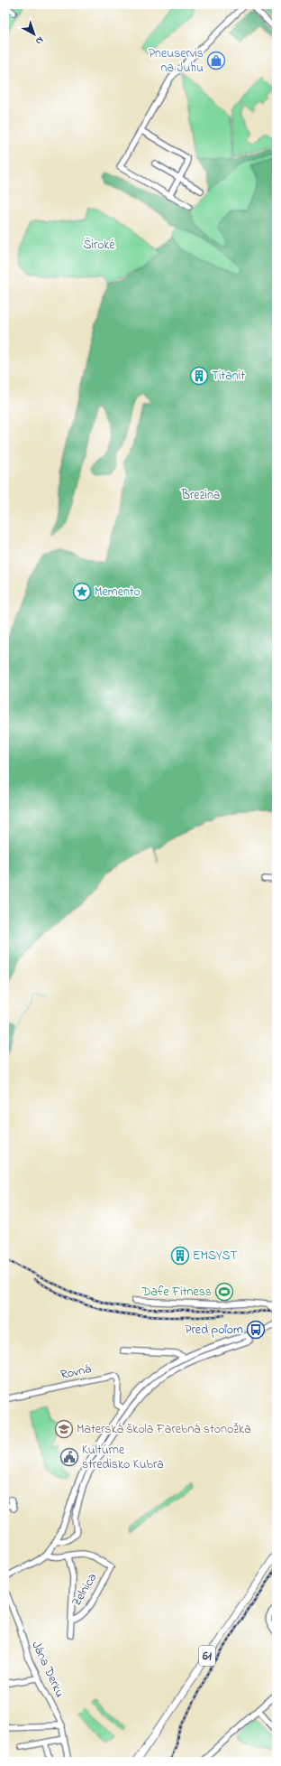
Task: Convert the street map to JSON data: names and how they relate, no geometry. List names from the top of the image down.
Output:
{
  "streets": {
    "main road": ["61"],
    "street": ["Rovná", "Zelnica", "Jána Derku"]
  },
  "parks": ["Široké", "Brezina"],
  "places": {
    "shop": ["Pneuservis na Juhu"],
    "building": ["Titanit", "EMSYST"],
    "place": ["Memento"],
    "sports": ["Dafe Fitness"],
    "bus stop": ["Pred poľom"],
    "school or university": ["Materská škola Farebná stonožka"],
    "public building": ["Kultúrne stredisko Kubra"]
  },
  "north": "bottom right"
}
